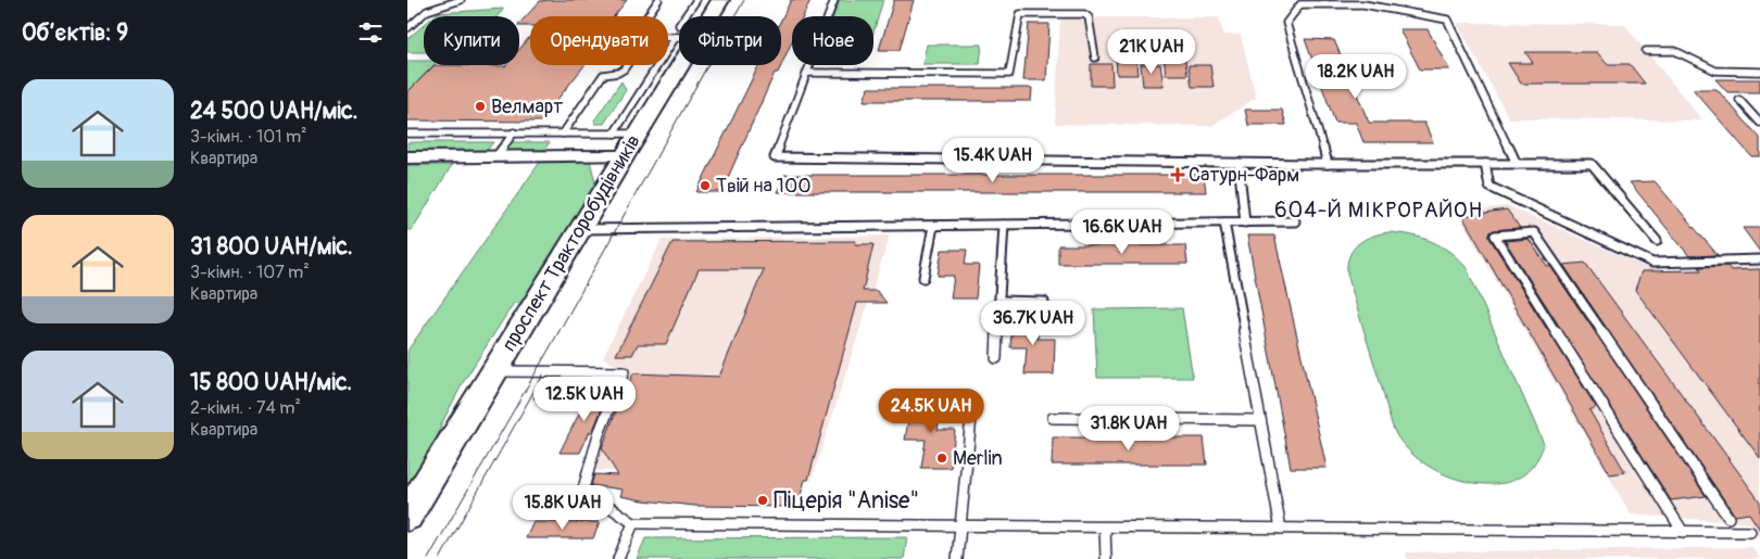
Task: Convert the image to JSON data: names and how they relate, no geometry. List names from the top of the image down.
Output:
{
  "streets": {
    "main road": ["проспект Тракторобудівників"]
  },
  "districts": ["604-Й МІКРОРАЙОН"],
  "places": {
    "other": [
      "Велмарт",
      "Твій на 100",
      "Merlin",
      "Піцерія \"Anise\""
    ],
    "health": ["Сатурн-Фарм"]
  },
  "page": {
    "heading": "Об’єктів: 9",
    "chip": [
      "Купити",
      "Орендувати",
      "Фільтри",
      "Нове"
    ],
    "price": [
      "21K UAH",
      "18.2K UAH",
      "15.4K UAH",
      "16.6K UAH",
      "36.7K UAH",
      "12.5K UAH",
      "24.5K UAH",
      "31.8K UAH",
      "15.8K UAH"
    ],
    "list": [
      {
        "name": "24 500 UAH/міс.",
        "note": "3-кімн. · 101 m² · Квартира"
      },
      {
        "name": "31 800 UAH/міс.",
        "note": "3-кімн. · 107 m² · Квартира"
      },
      {
        "name": "15 800 UAH/міс.",
        "note": "2-кімн. · 74 m² · Квартира"
      }
    ]
  }
}
